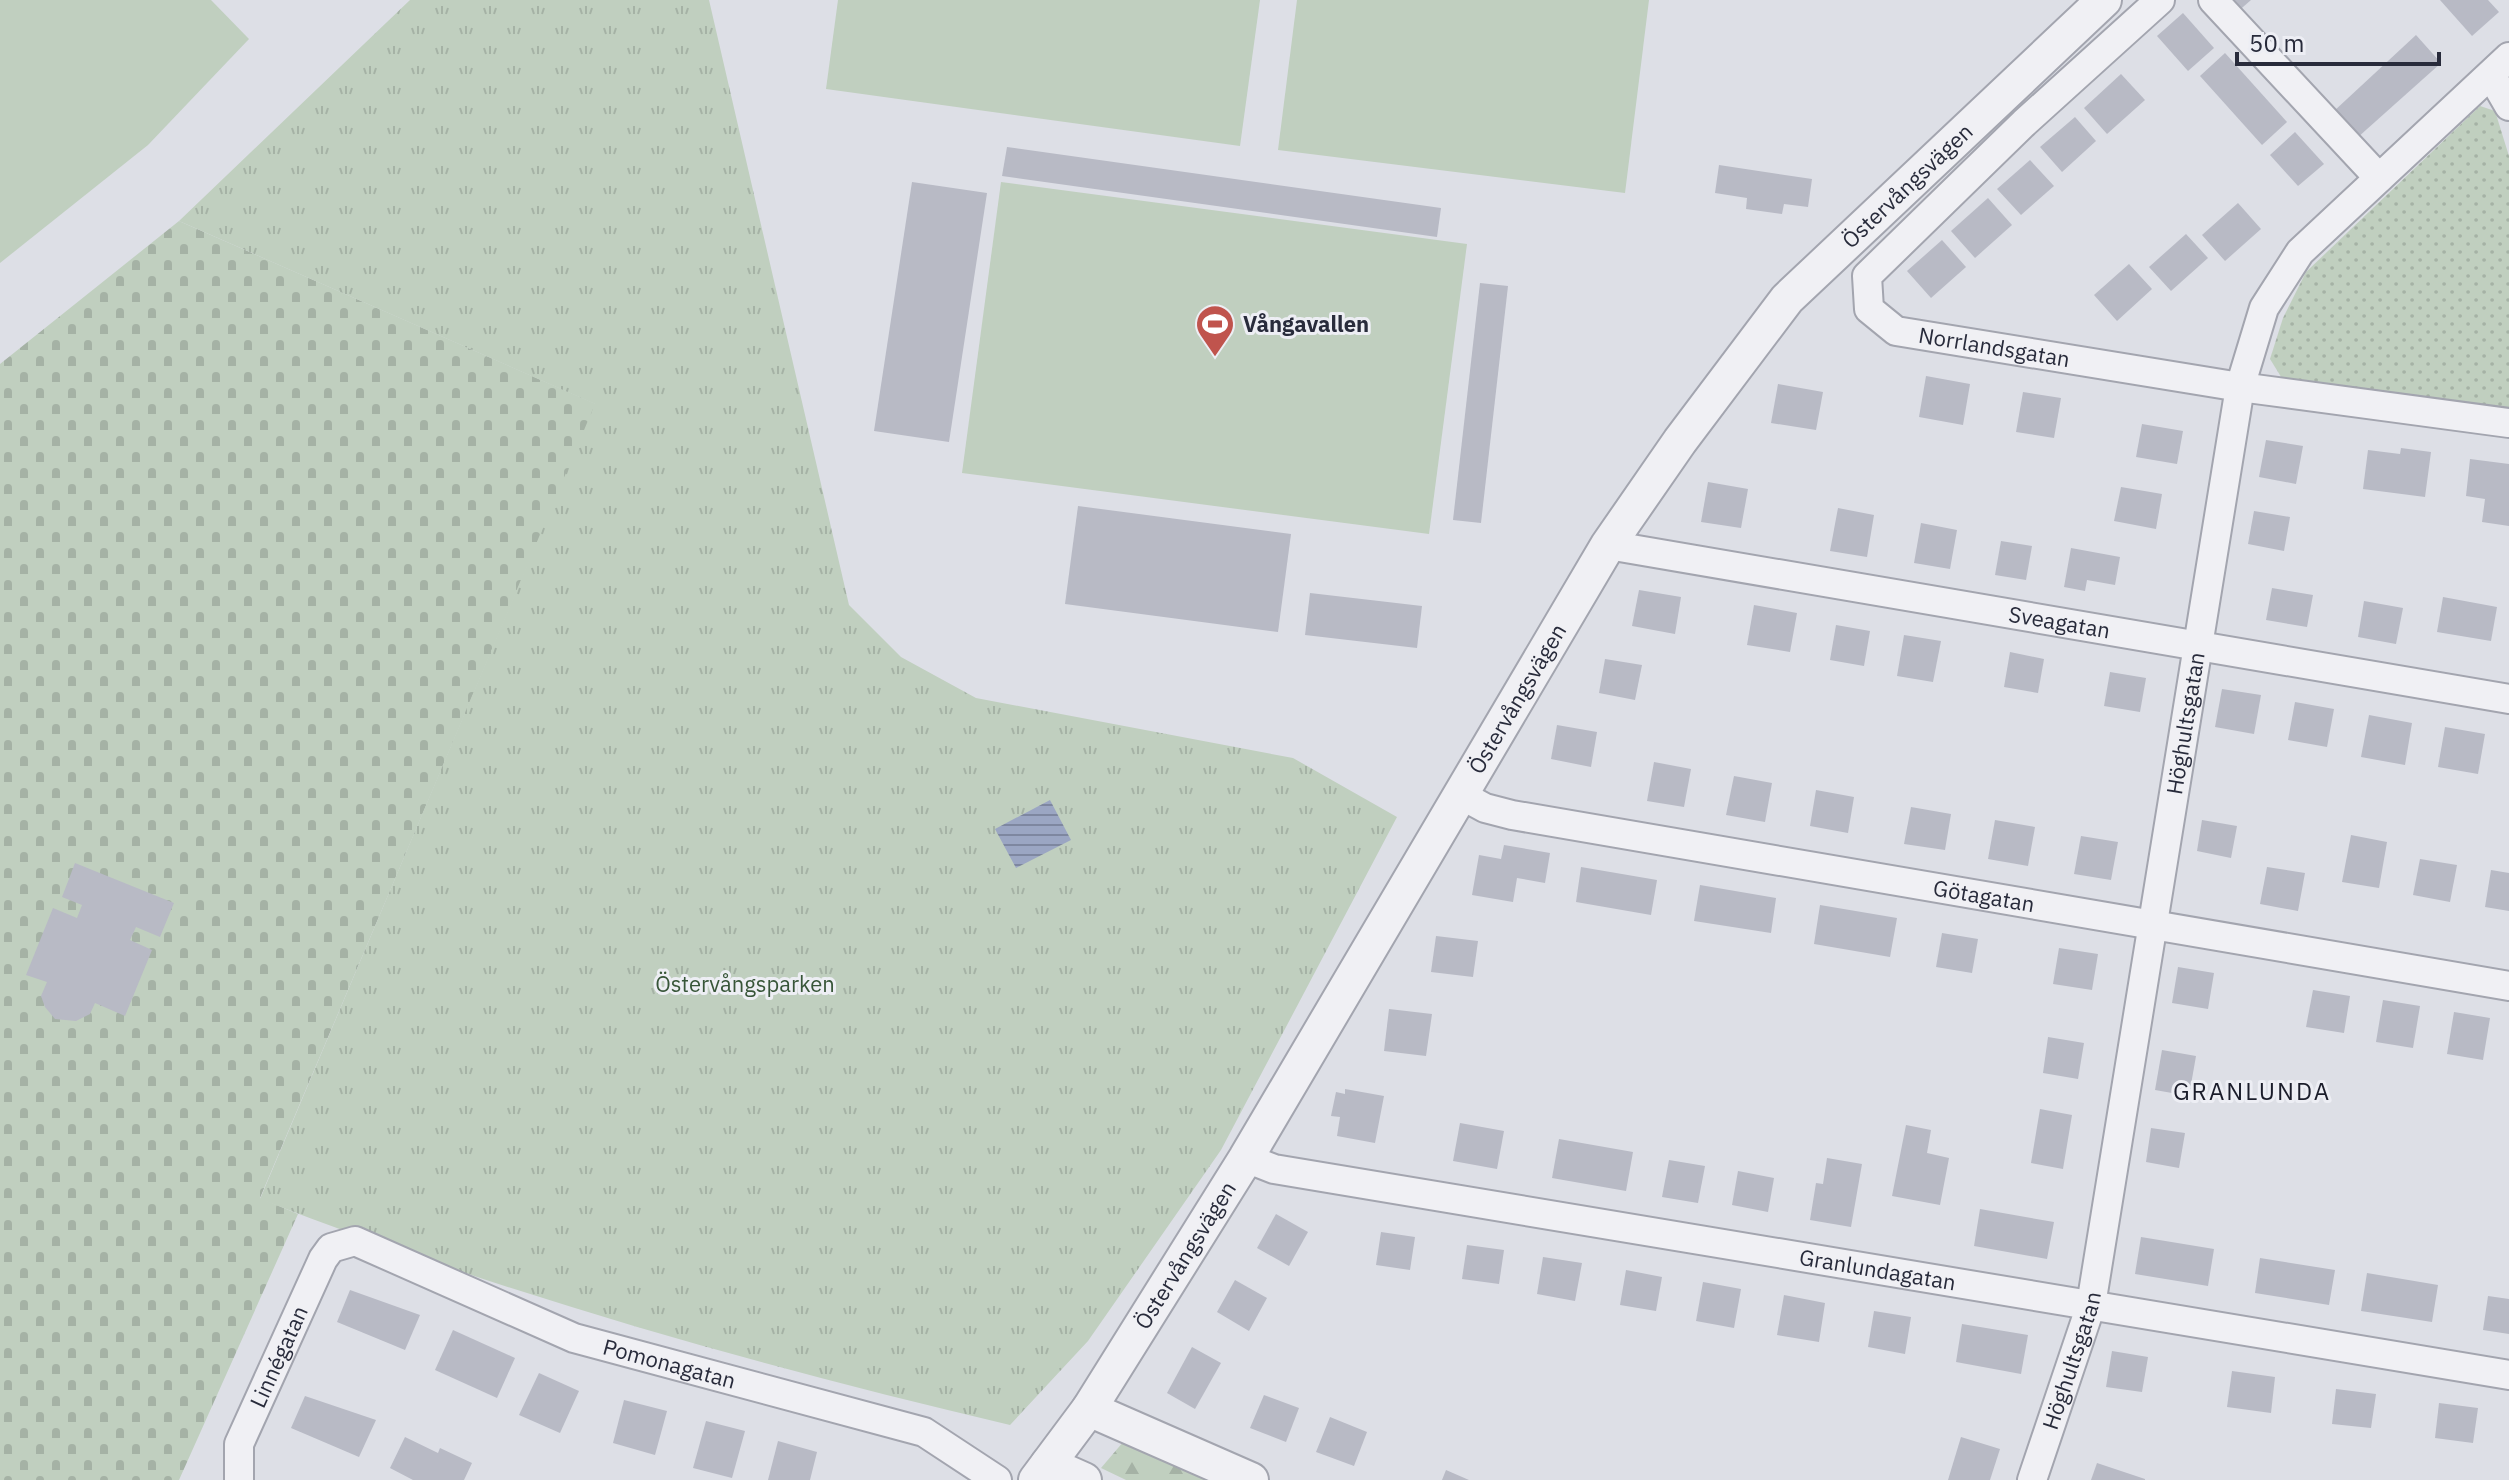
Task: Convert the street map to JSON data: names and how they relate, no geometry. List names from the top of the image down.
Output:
{
  "streets": {
    "street": [
      "Östervångsvägen",
      "Norrlandsgatan",
      "Sveagatan",
      "Höghultsgatan",
      "Götagatan",
      "Granlundagatan",
      "Linnégatan",
      "Pomonagatan"
    ]
  },
  "crossings": [
    ["Östervångsvägen", "Sveagatan"],
    ["Östervångsvägen", "Götagatan"],
    ["Östervångsvägen", "Granlundagatan"],
    ["Norrlandsgatan", "Höghultsgatan"],
    ["Sveagatan", "Höghultsgatan"],
    ["Höghultsgatan", "Götagatan"],
    ["Höghultsgatan", "Granlundagatan"],
    ["Linnégatan", "Pomonagatan"]
  ],
  "districts": ["GRANLUNDA"],
  "parks": ["Östervångsparken"],
  "places": {
    "sports": ["Vångavallen"]
  },
  "scale_bar": "50 m"
}
